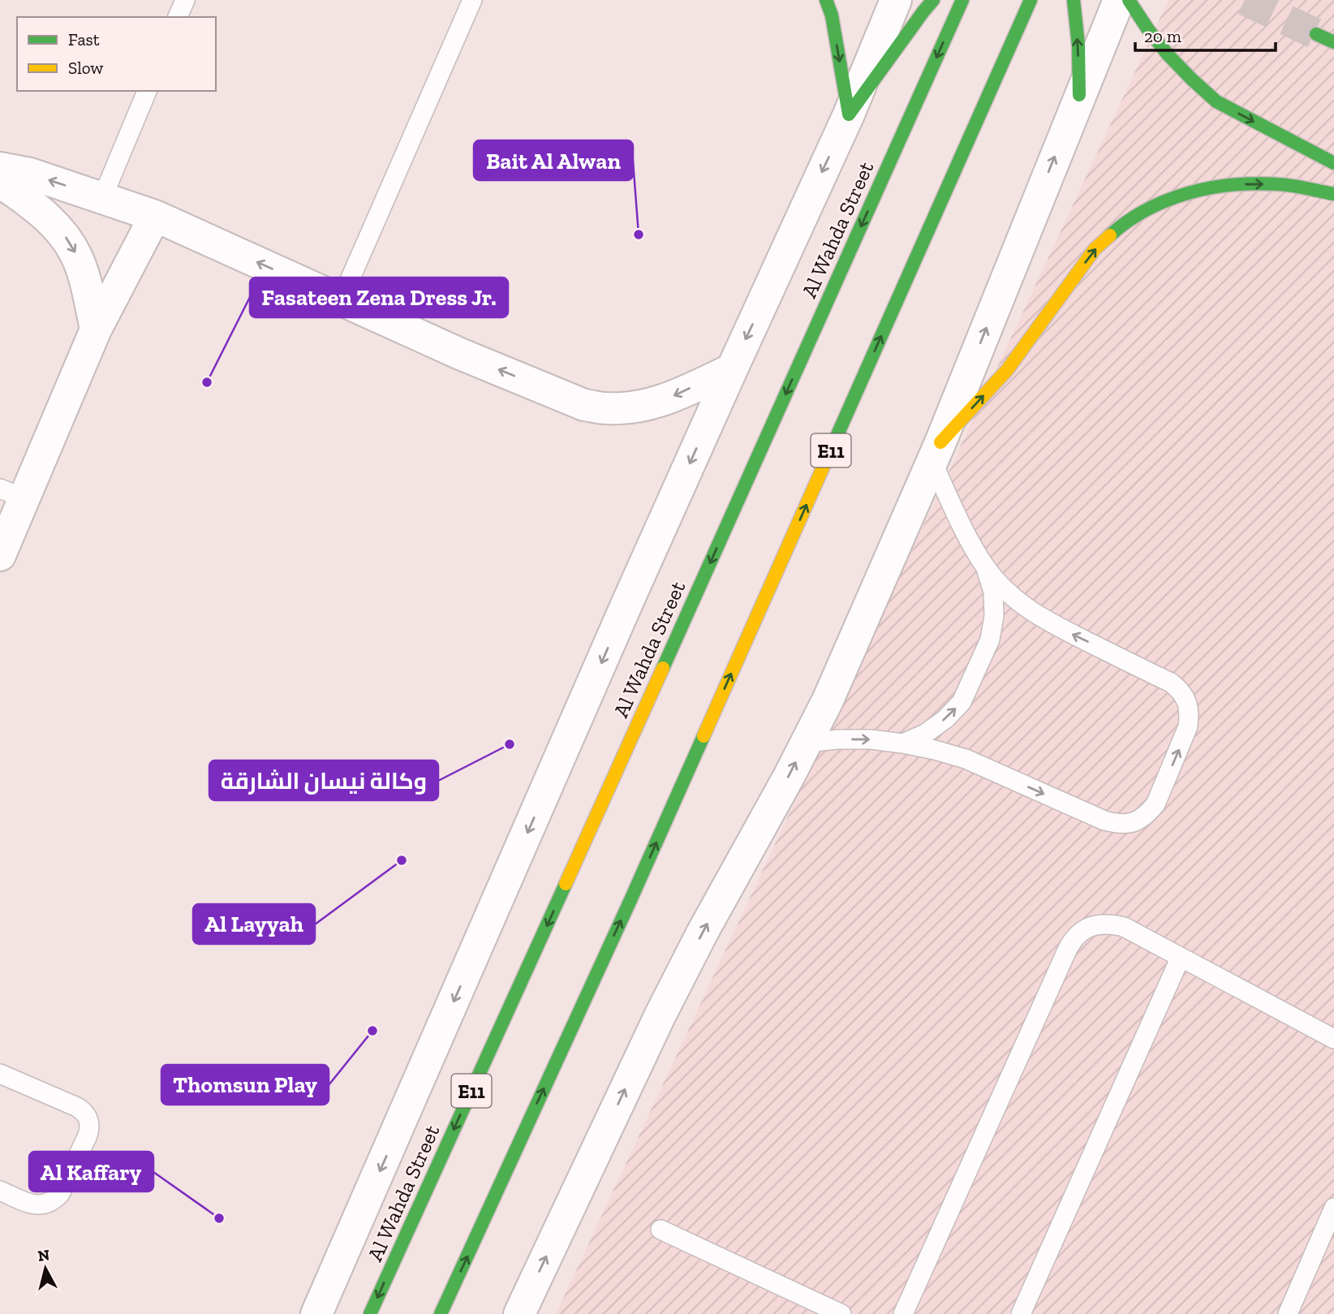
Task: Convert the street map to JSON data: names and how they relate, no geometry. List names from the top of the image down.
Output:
{
  "streets": {
    "highway": ["Al Wahda Street", "E11"]
  },
  "places": [
    "Bait Al Alwan",
    "Fasateen Zena Dress Jr.",
    "وكالة نيسان الشارقة",
    "Al Layyah",
    "Thomsun Play",
    "Al Kaffary"
  ],
  "legend": ["Fast", "Slow"],
  "scale_bar": "20 m",
  "north": "top"
}
